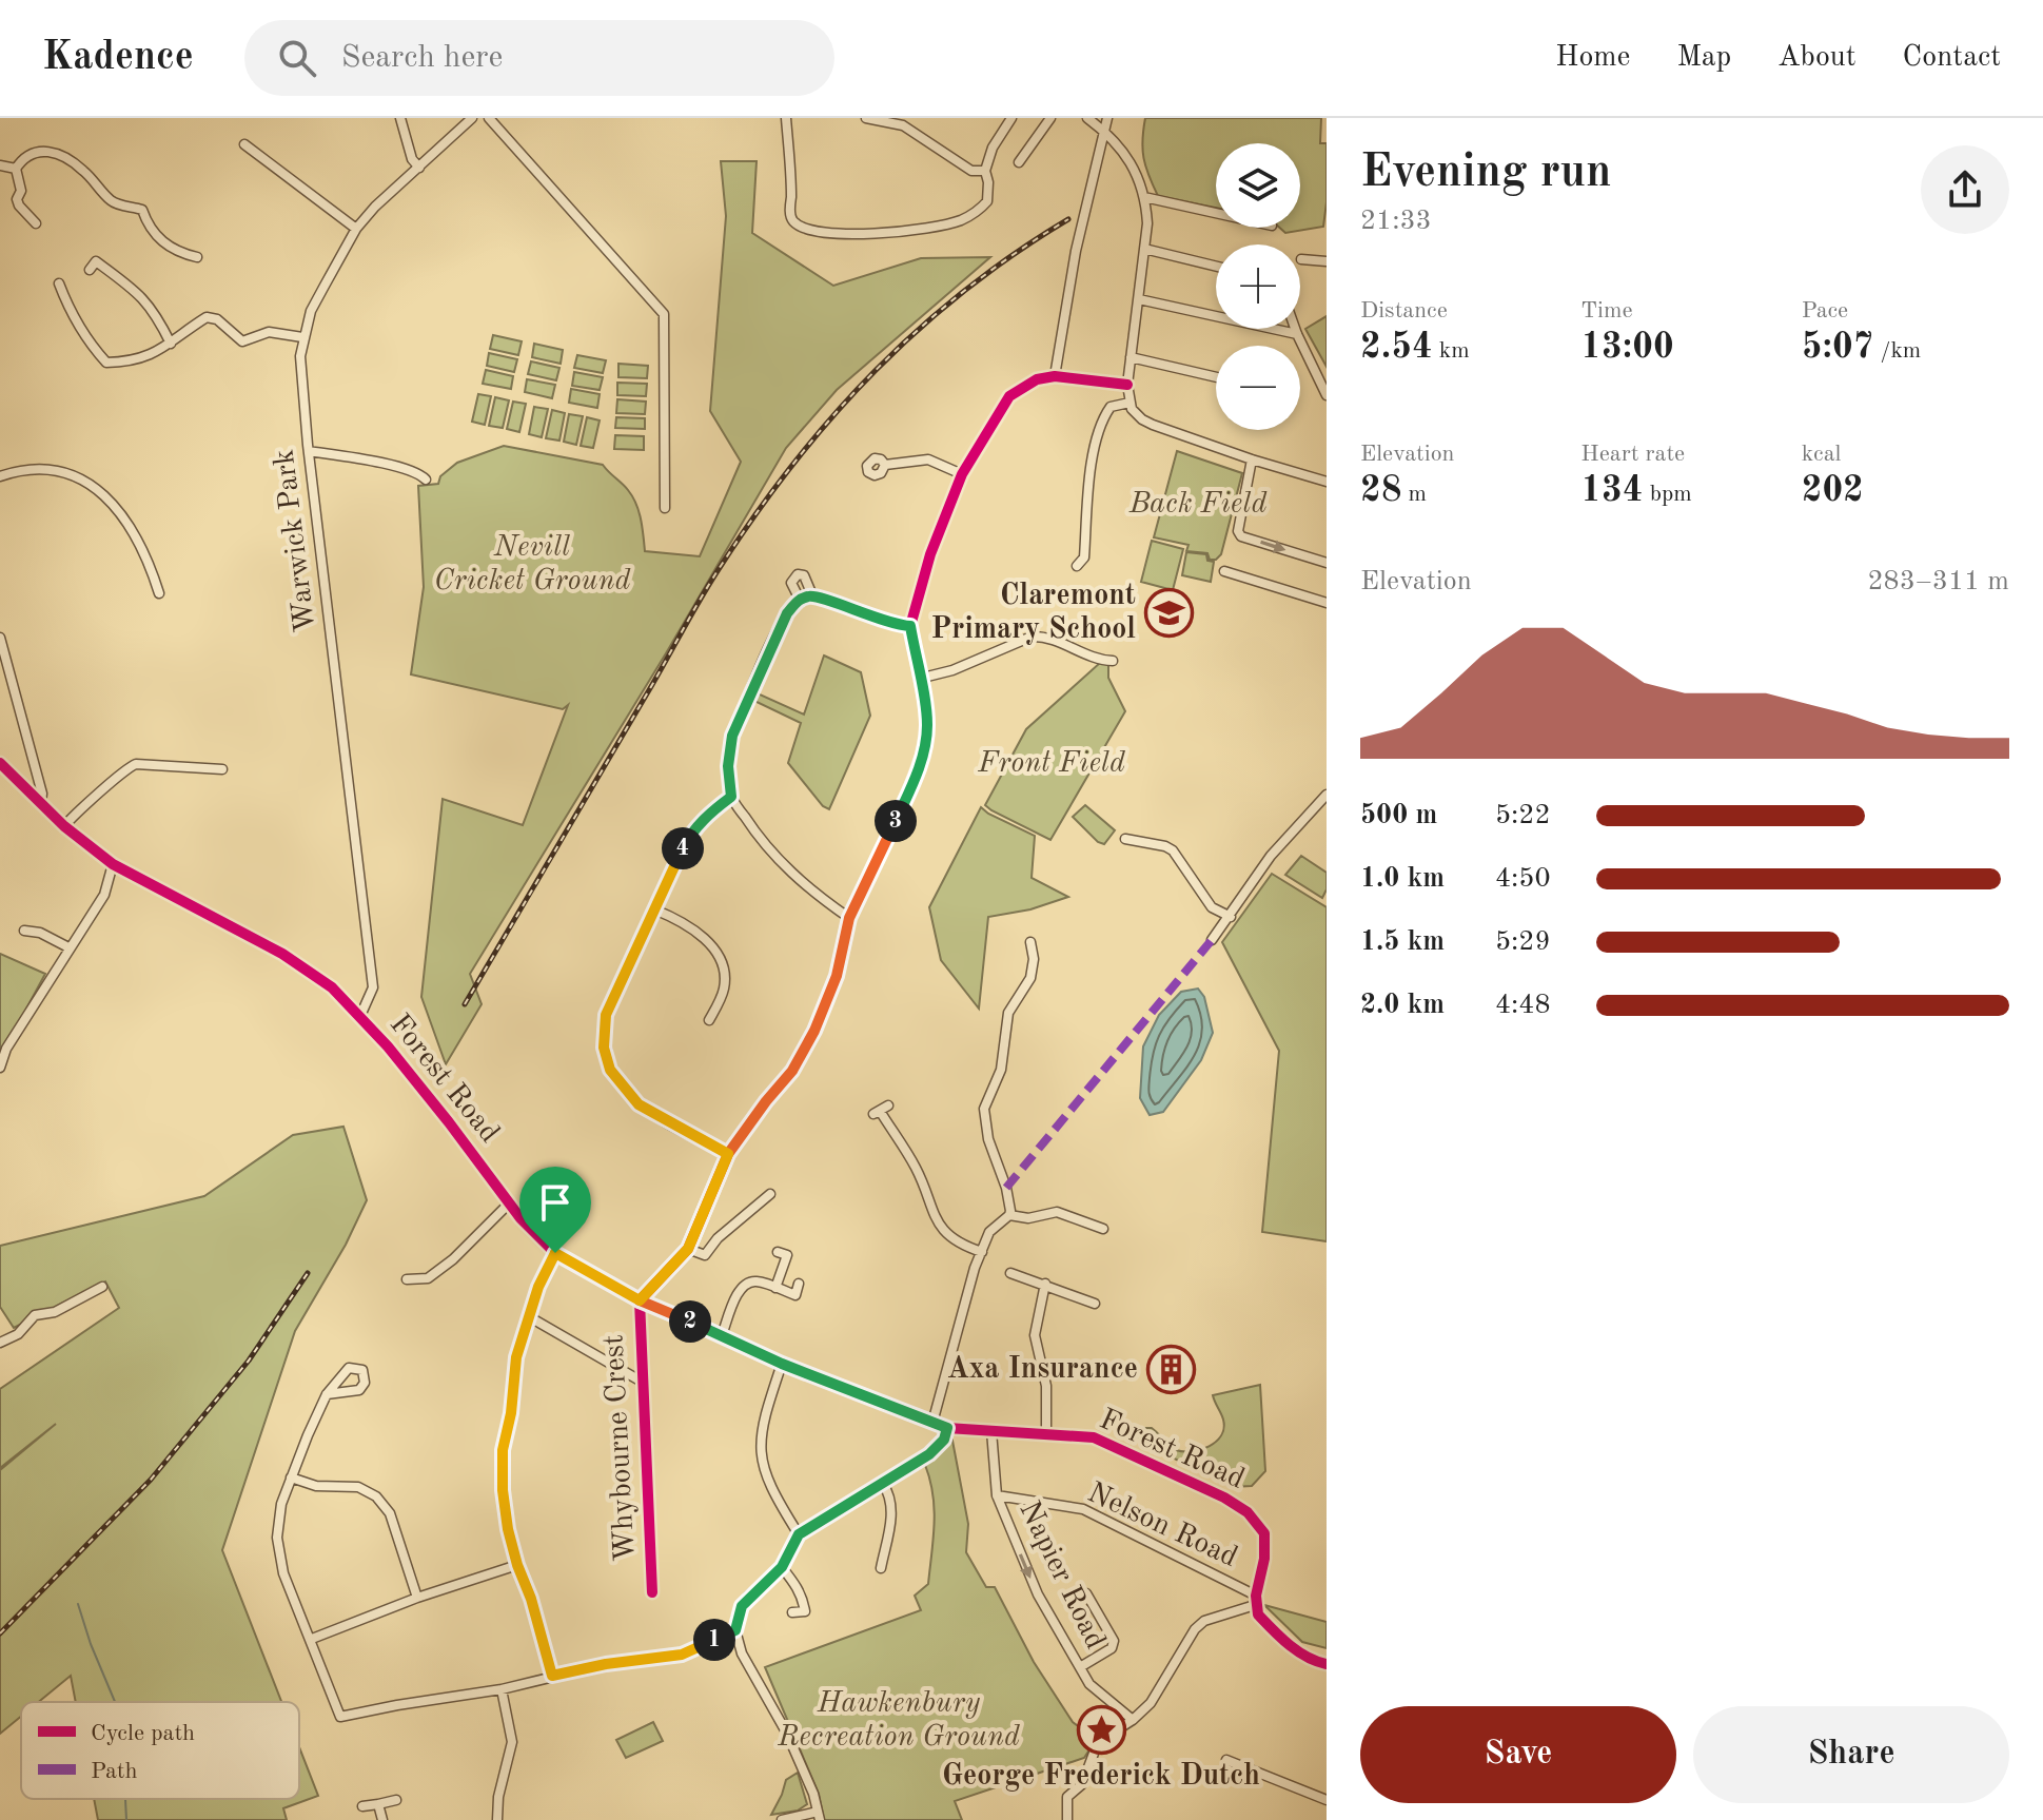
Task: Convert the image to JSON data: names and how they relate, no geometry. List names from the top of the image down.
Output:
{
  "streets": {
    "street": [
      "Warwick Park",
      "Forest Road",
      "Whybourne Crest",
      "Nelson Road",
      "Napier Road"
    ]
  },
  "crossings": [
    ["Warwick Park", "Forest Road"],
    ["Forest Road", "Whybourne Crest"],
    ["Forest Road", "Nelson Road"],
    ["Forest Road", "Napier Road"],
    ["Nelson Road", "Napier Road"]
  ],
  "one_way": ["Napier Road"],
  "parks": [
    "Back Field",
    "Nevill Cricket Ground",
    "Front Field",
    "Hawkenbury Recreation Ground"
  ],
  "places": {
    "school or university": ["Claremont Primary School"],
    "building": ["Axa Insurance"],
    "place": ["George Frederick Dutch"]
  },
  "legend": ["Cycle path", "Path"],
  "page": {
    "header": "Kadence",
    "search": "Search here",
    "nav": [
      "Home",
      "Map",
      "About",
      "Contact"
    ],
    "heading": ["Evening run", "21:33"],
    "map_buttons": ["+", "−"],
    "stats": [
      ["Distance", "2.54 km"],
      ["Time", "13:00"],
      ["Pace", "5:07 /km"],
      ["Elevation", "28 m"],
      ["Heart rate", "134 bpm"],
      ["kcal", "202"]
    ],
    "chart": ["Elevation", "283–311 m"],
    "list": [
      {
        "name": "500 m",
        "note": "5:22"
      },
      {
        "name": "1.0 km",
        "note": "4:50"
      },
      {
        "name": "1.5 km",
        "note": "5:29"
      },
      {
        "name": "2.0 km",
        "note": "4:48"
      }
    ],
    "pins": [
      "3",
      "4",
      "2",
      "1"
    ],
    "buttons": ["Save", "Share"]
  }
}
